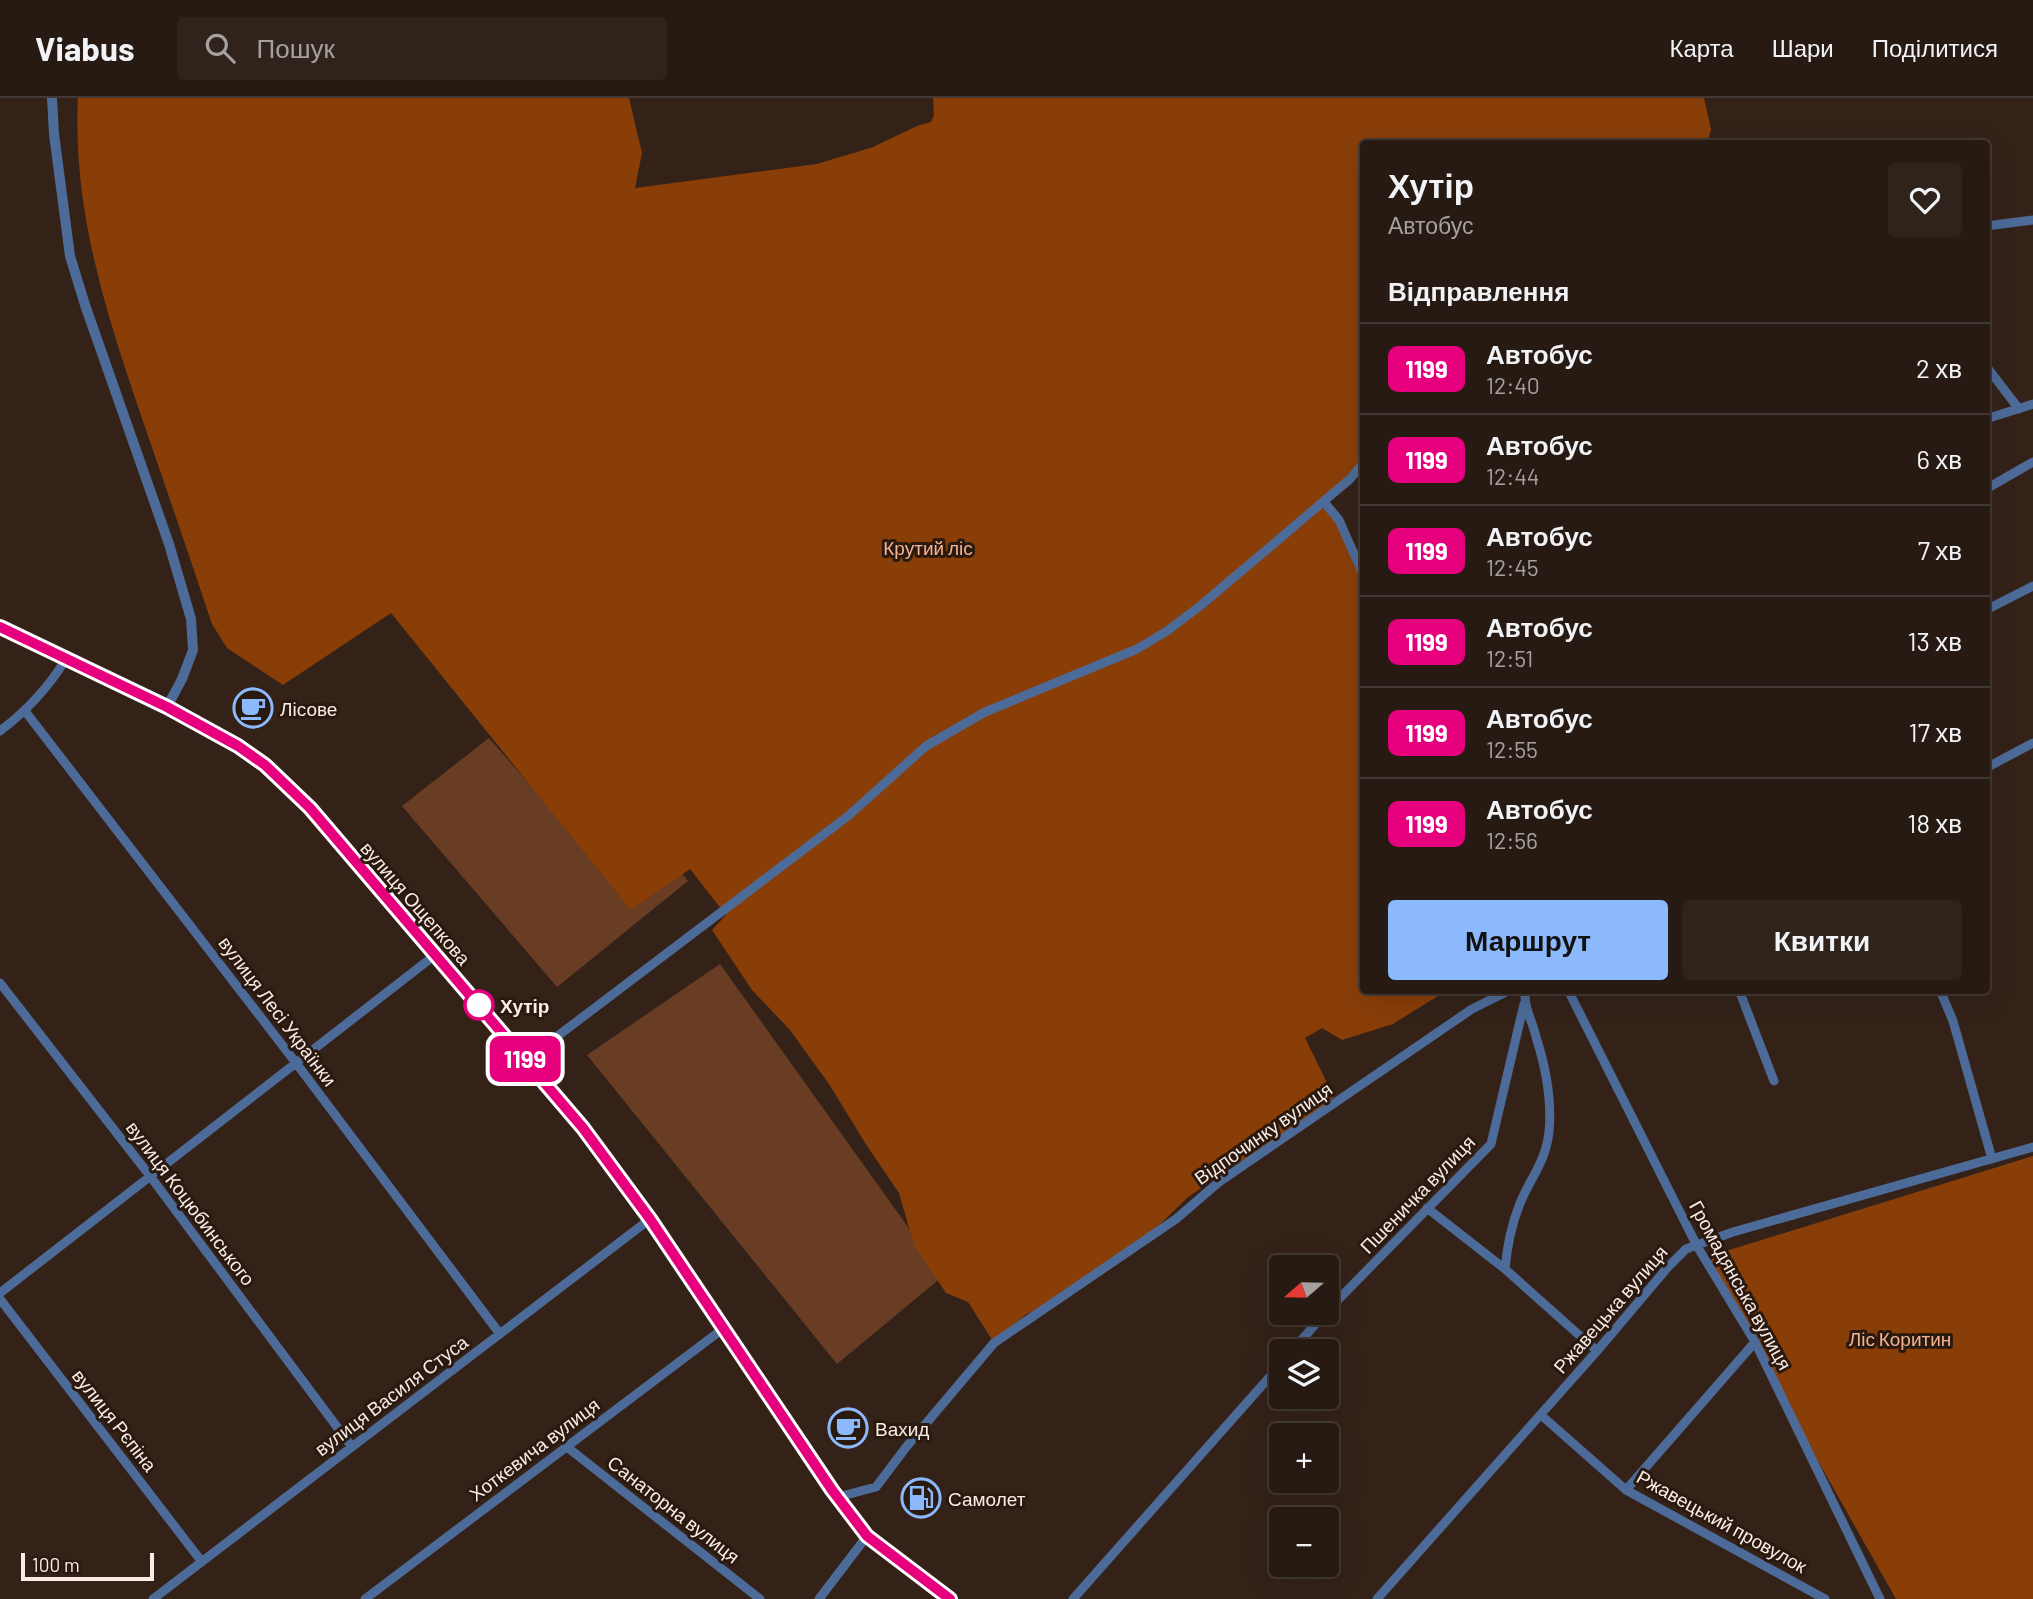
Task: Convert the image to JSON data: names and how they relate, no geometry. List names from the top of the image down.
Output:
{
  "streets": {
    "highway": ["вулиця Ощепкова"],
    "street": [
      "вулиця Лесі Українки",
      "Відпочинку вулиця",
      "Пшеничка вулиця",
      "вулиця Коцюбинського",
      "Громадянська вулиця",
      "Ржавецька вулиця",
      "вулиця Василя Стуса",
      "вулиця Рєпіна",
      "Хоткевича вулиця",
      "Санаторна вулиця",
      "Ржавецький провулок"
    ]
  },
  "crossings": [
    ["вулиця Ощепкова", "Відпочинку вулиця"],
    ["вулиця Ощепкова", "вулиця Василя Стуса"],
    ["вулиця Ощепкова", "Хоткевича вулиця"],
    ["вулиця Лесі Українки", "вулиця Василя Стуса"],
    ["вулиця Коцюбинського", "вулиця Василя Стуса"],
    ["Громадянська вулиця", "Ржавецька вулиця"],
    ["Ржавецька вулиця", "Ржавецький провулок"],
    ["вулиця Василя Стуса", "вулиця Рєпіна"],
    ["Хоткевича вулиця", "Санаторна вулиця"]
  ],
  "parks": ["Крутий ліс", "Ліс Коритин"],
  "places": {
    "cafe": ["Лісове", "Вахид"],
    "other": ["Хутір"],
    "fuel station": ["Самолет"]
  },
  "lines": ["bus line 1199"],
  "scale_bar": "100 m",
  "north": "left",
  "page": {
    "header": "Viabus",
    "search": "Пошук",
    "nav": ["Карта", "Шари", "Поділитися"],
    "on_map": "1199",
    "heading": [
      ["Хутір", "Автобус"],
      "Відправлення"
    ],
    "list": [
      {
        "mark": "1199",
        "name": "Автобус",
        "note": "12:40",
        "value": "2 хв"
      },
      {
        "mark": "1199",
        "name": "Автобус",
        "note": "12:44",
        "value": "6 хв"
      },
      {
        "mark": "1199",
        "name": "Автобус",
        "note": "12:45",
        "value": "7 хв"
      },
      {
        "mark": "1199",
        "name": "Автобус",
        "note": "12:51",
        "value": "13 хв"
      },
      {
        "mark": "1199",
        "name": "Автобус",
        "note": "12:55",
        "value": "17 хв"
      },
      {
        "mark": "1199",
        "name": "Автобус",
        "note": "12:56",
        "value": "18 хв"
      }
    ],
    "buttons": ["Маршрут", "Квитки"],
    "map_buttons": ["+", "−"],
    "scale": "100 m"
  }
}
